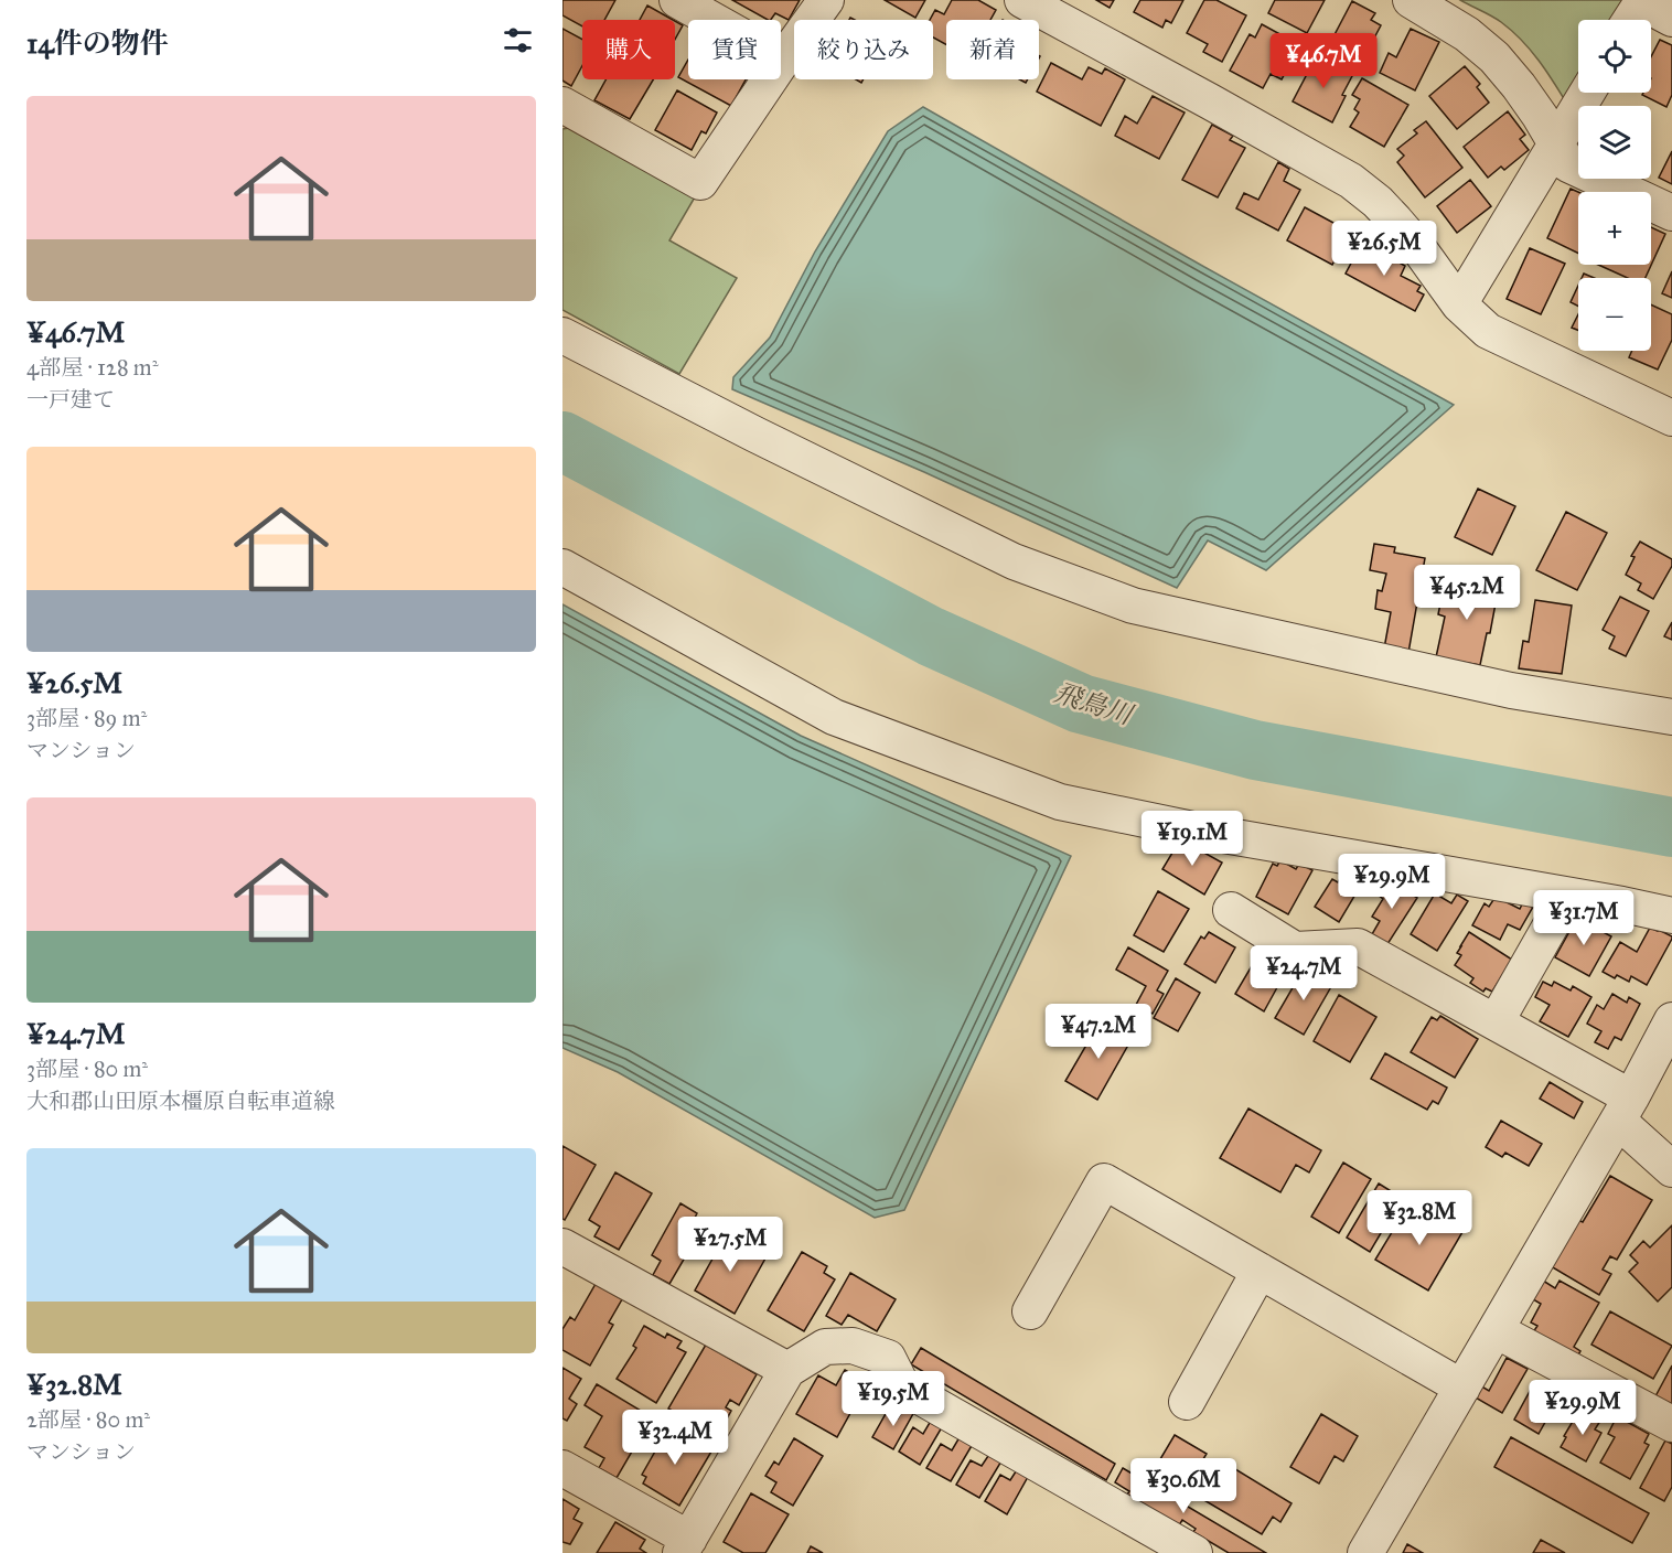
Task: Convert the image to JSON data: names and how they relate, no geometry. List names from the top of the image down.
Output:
{
  "water": ["飛鳥川"],
  "page": {
    "heading": "14件の物件",
    "map_buttons": ["+", "−"],
    "chip": [
      "購入",
      "賃貸",
      "絞り込み",
      "新着"
    ],
    "price": [
      "¥46.7M",
      "¥26.5M",
      "¥45.2M",
      "¥19.1M",
      "¥29.9M",
      "¥31.7M",
      "¥24.7M",
      "¥47.2M",
      "¥32.8M",
      "¥27.5M",
      "¥19.5M",
      "¥29.9M",
      "¥32.4M",
      "¥30.6M"
    ],
    "list": [
      {
        "name": "¥46.7M",
        "note": "4部屋 · 128 m² · 一戸建て"
      },
      {
        "name": "¥26.5M",
        "note": "3部屋 · 89 m² · マンション"
      },
      {
        "name": "¥24.7M",
        "note": "3部屋 · 80 m² · 大和郡山田原本橿原自転車道線"
      },
      {
        "name": "¥32.8M",
        "note": "2部屋 · 80 m² · マンション"
      }
    ]
  }
}
